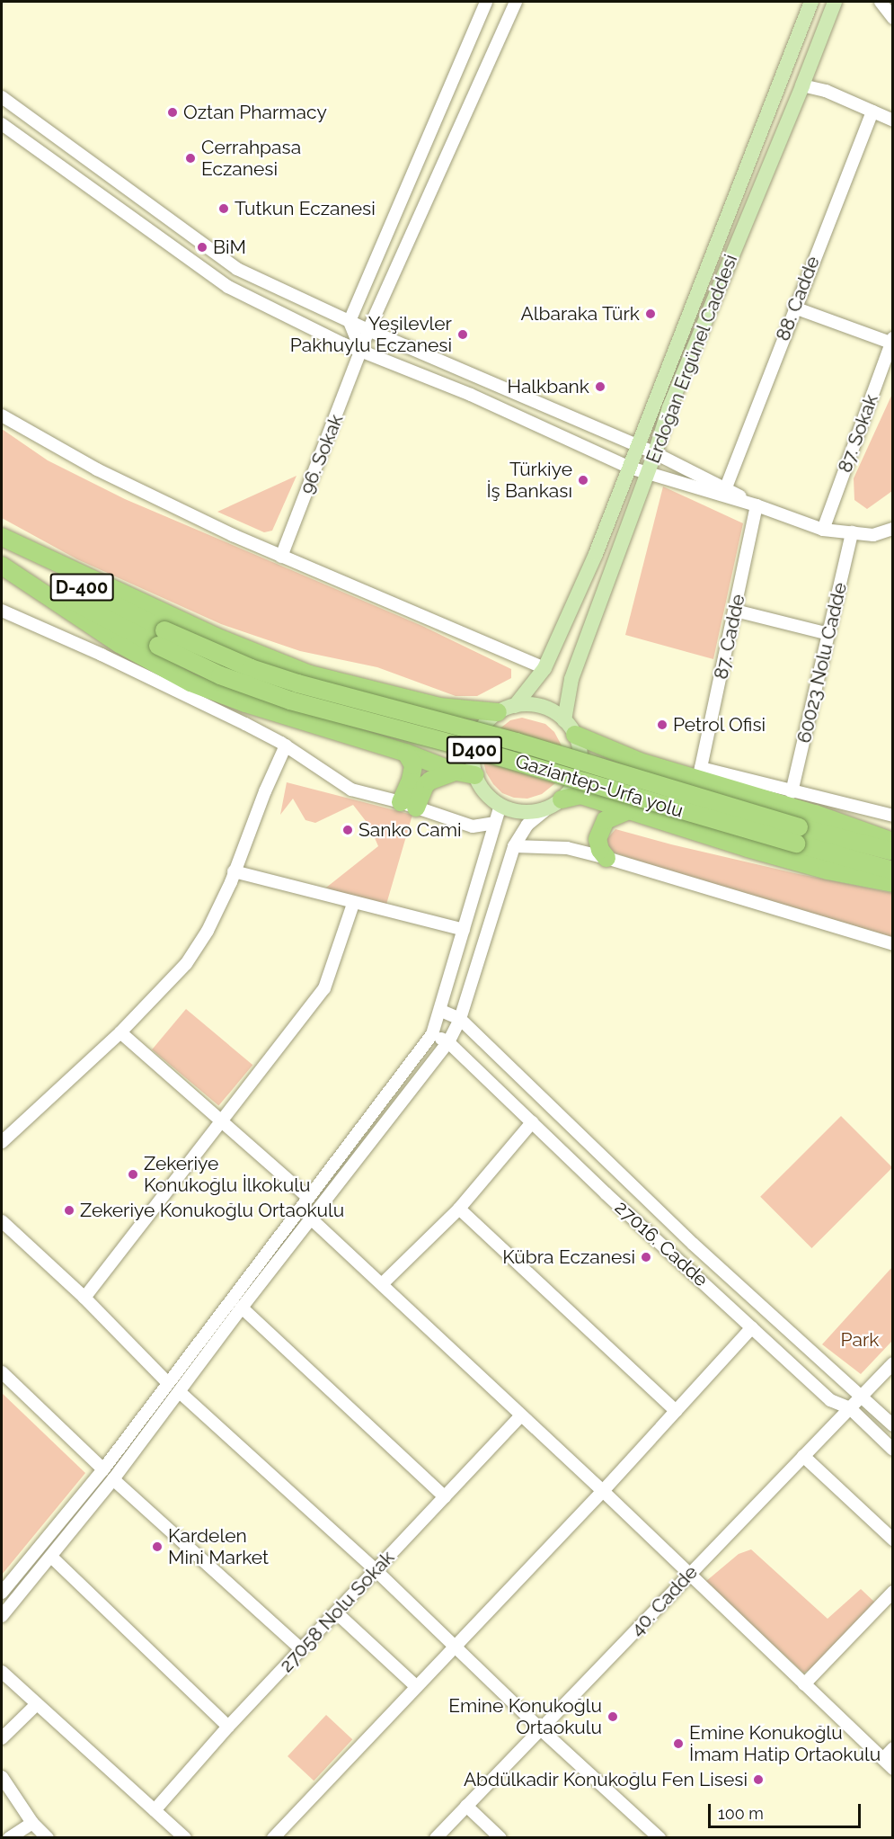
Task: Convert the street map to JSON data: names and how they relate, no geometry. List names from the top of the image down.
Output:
{
  "streets": {
    "highway": ["D-400", "D400", "Gaziantep-Urfa yolu"],
    "main road": ["Erdoğan Ergünel Caddesi"],
    "street": [
      "88. Cadde",
      "87. Sokak",
      "96. Sokak",
      "87. Cadde",
      "60023 Nolu Cadde",
      "27016. Cadde",
      "40. Cadde",
      "27058 Nolu Sokak"
    ]
  },
  "crossings": [
    ["D-400", "Gaziantep-Urfa yolu"],
    ["87. Cadde", "60023 Nolu Cadde"],
    ["D400", "Gaziantep-Urfa yolu"],
    ["27016. Cadde", "40. Cadde"]
  ],
  "parks": ["Park"],
  "places": [
    "Oztan Pharmacy",
    "Cerrahpasa Eczanesi",
    "Tutkun Eczanesi",
    "BiM",
    "Albaraka Türk",
    "Yeşilevler Pakhuylu Eczanesi",
    "Halkbank",
    "Türkiye İş Bankası",
    "Petrol Ofisi",
    "Sanko Cami",
    "Zekeriye Konukoğlu İlkokulu",
    "Zekeriye Konukoğlu Ortaokulu",
    "Kübra Eczanesi",
    "Kardelen Mini Market",
    "Emine Konukoğlu Ortaokulu",
    "Emine Konukoğlu İmam Hatip Ortaokulu",
    "Abdülkadir Konukoğlu Fen Lisesi"
  ],
  "scale_bar": "100 m"
}
